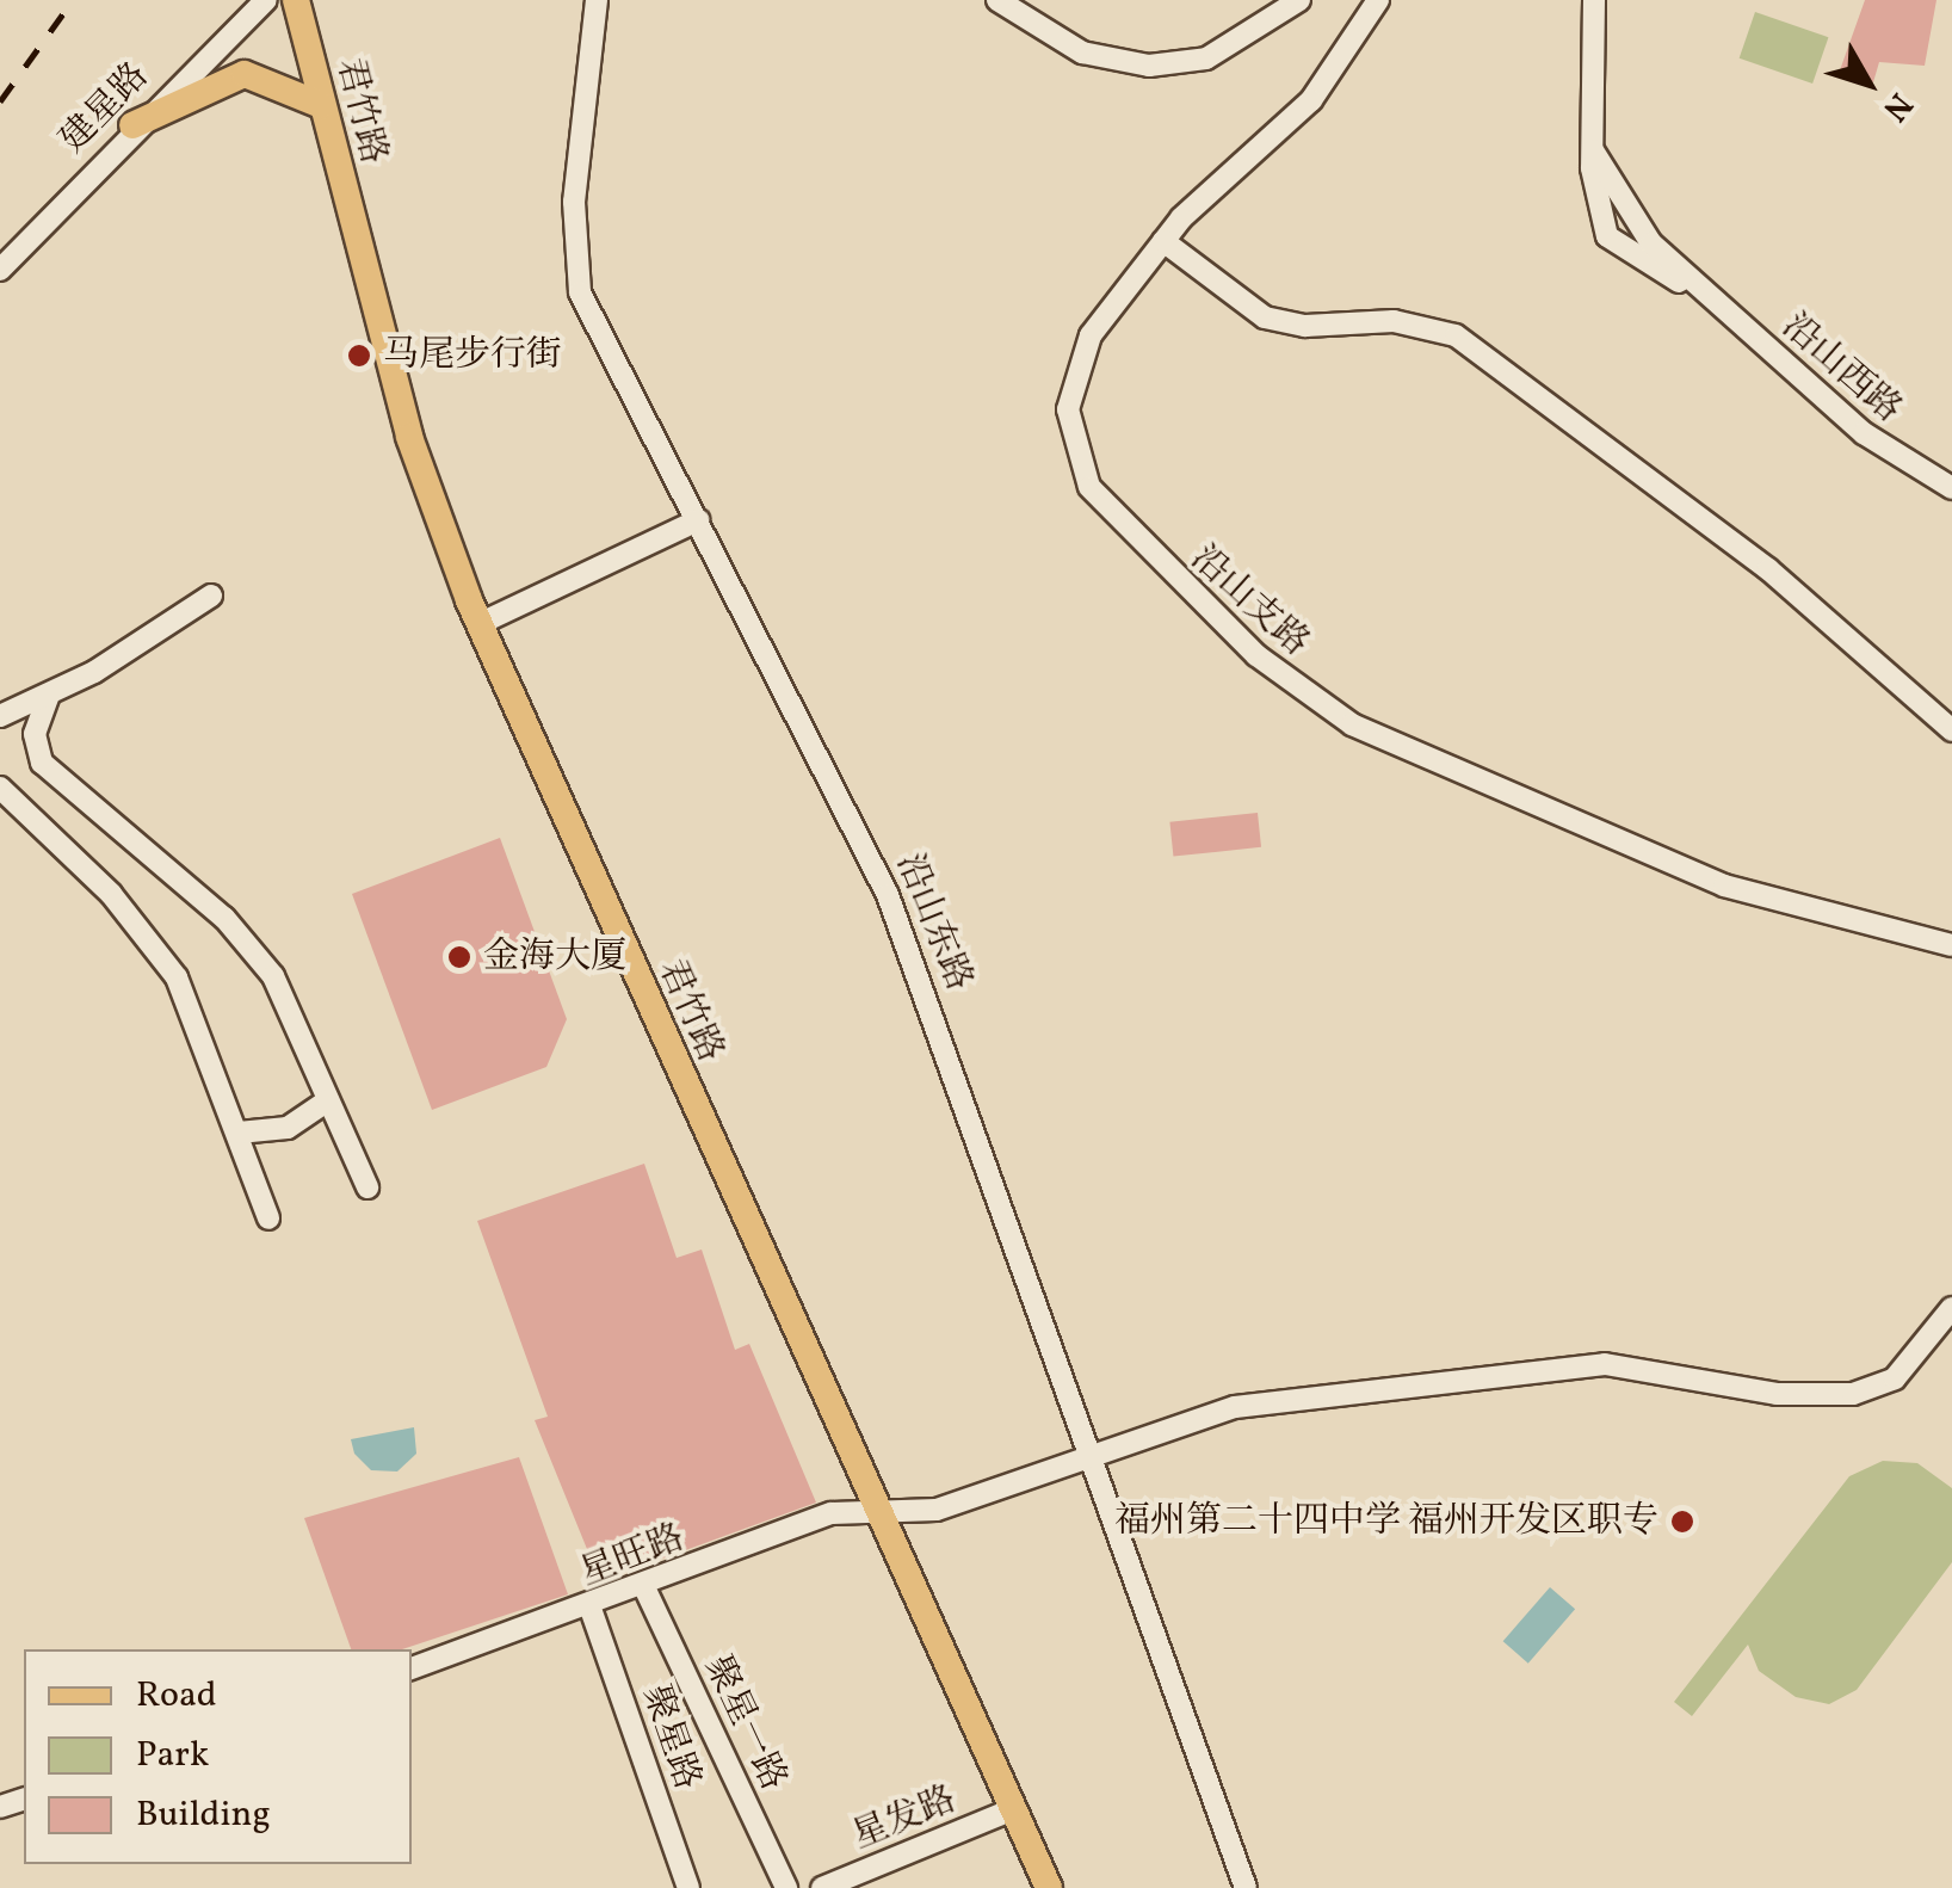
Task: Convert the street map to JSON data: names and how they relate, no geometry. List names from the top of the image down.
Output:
{
  "streets": {
    "main road": ["君竹路"],
    "street": [
      "建星路",
      "沿山西路",
      "沿山支路",
      "沿山东路",
      "星旺路",
      "聚星一路",
      "聚星路",
      "星发路"
    ]
  },
  "crossings": [
    ["君竹路", "星旺路"],
    ["君竹路", "星发路"],
    ["星旺路", "聚星一路"],
    ["星旺路", "聚星路"]
  ],
  "places": ["马尾步行街", "金海大厦", "福州第二十四中学 福州开发区职专"],
  "legend": ["Road", "Park", "Building"],
  "north": "bottom right"
}
